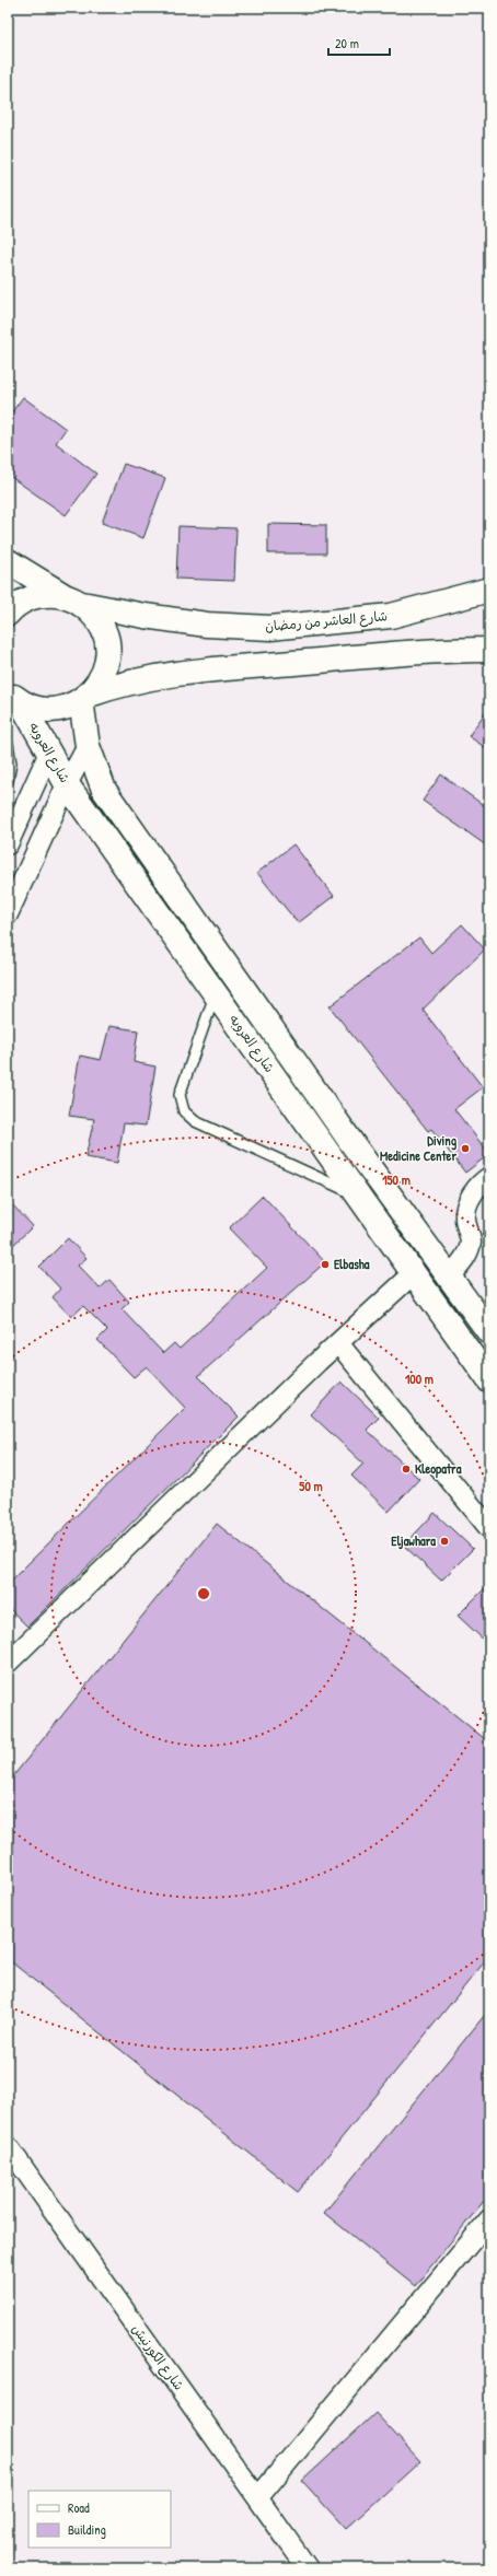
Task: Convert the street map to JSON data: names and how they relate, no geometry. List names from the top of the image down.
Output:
{
  "streets": {
    "main road": ["شارع العاشر من رمضان", "شارع العروبه"],
    "street": ["شارع الكورنيش"]
  },
  "places": [
    "Diving Medicine Center",
    "Elbasha",
    "Kleopatra",
    "Eljawhara"
  ],
  "legend": ["Road", "Building"],
  "scale_bar": "20 m",
  "rings": ["150 m", "100 m", "50 m"]
}
